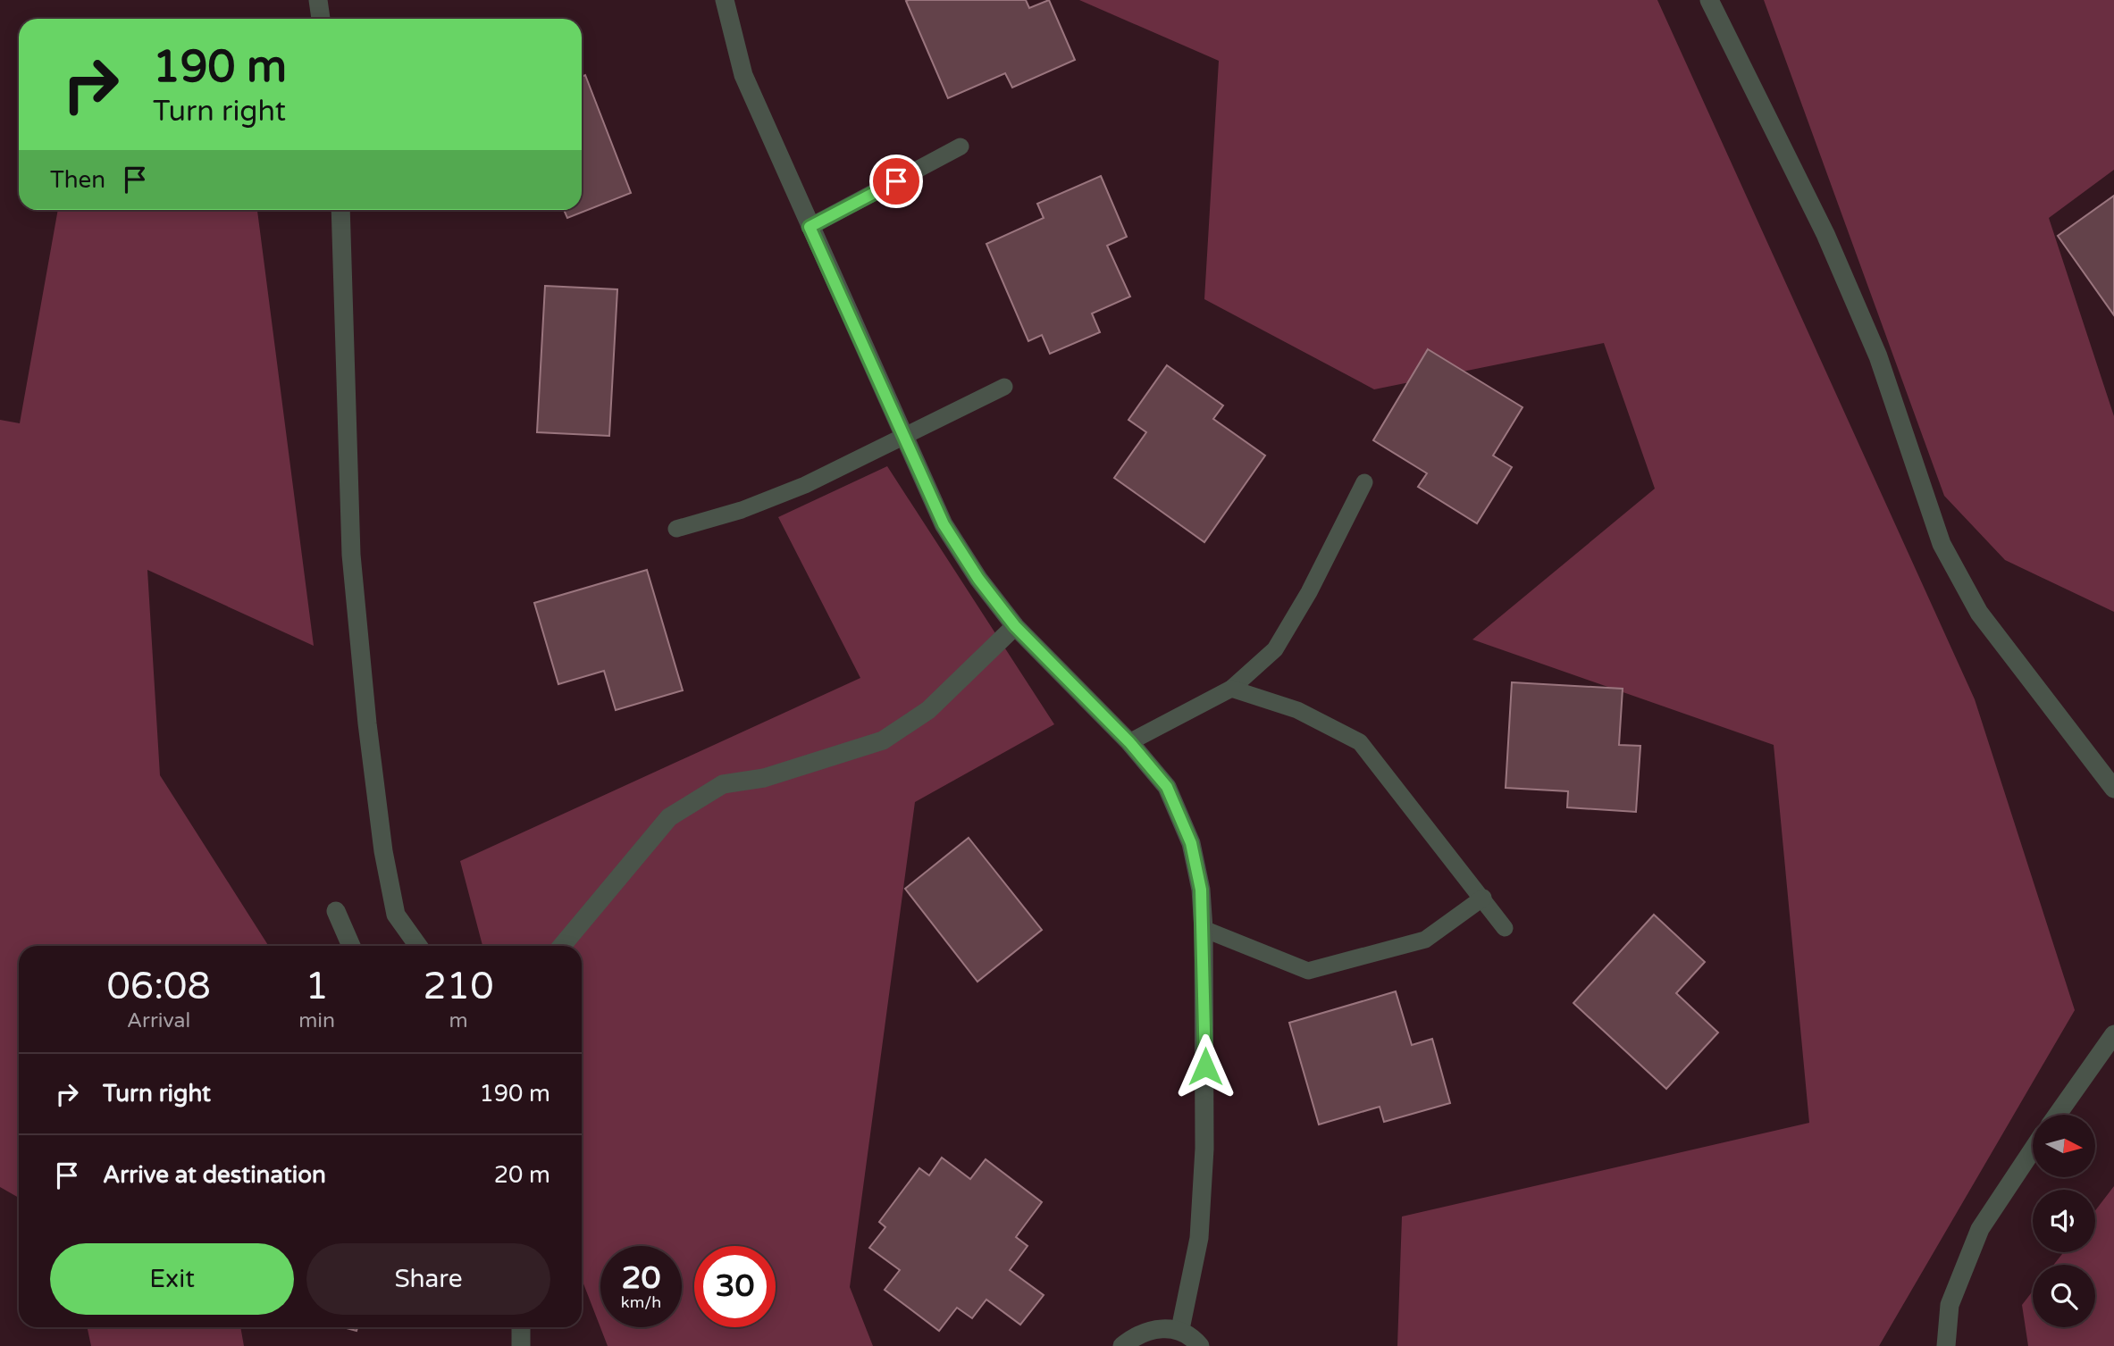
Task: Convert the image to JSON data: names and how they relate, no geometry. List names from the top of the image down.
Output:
{
  "north": "right",
  "page": {
    "turn": ["190 m", "Turn right"],
    "then": "Then",
    "eta": [
      "06:08",
      "Arrival",
      "1",
      "min",
      "210",
      "m"
    ],
    "list": [
      {
        "name": "Turn right",
        "value": "190 m"
      },
      {
        "name": "Arrive at destination",
        "value": "20 m"
      }
    ],
    "buttons": ["Exit", "Share"],
    "speed": "20 km/h",
    "limit": "30"
  }
}
